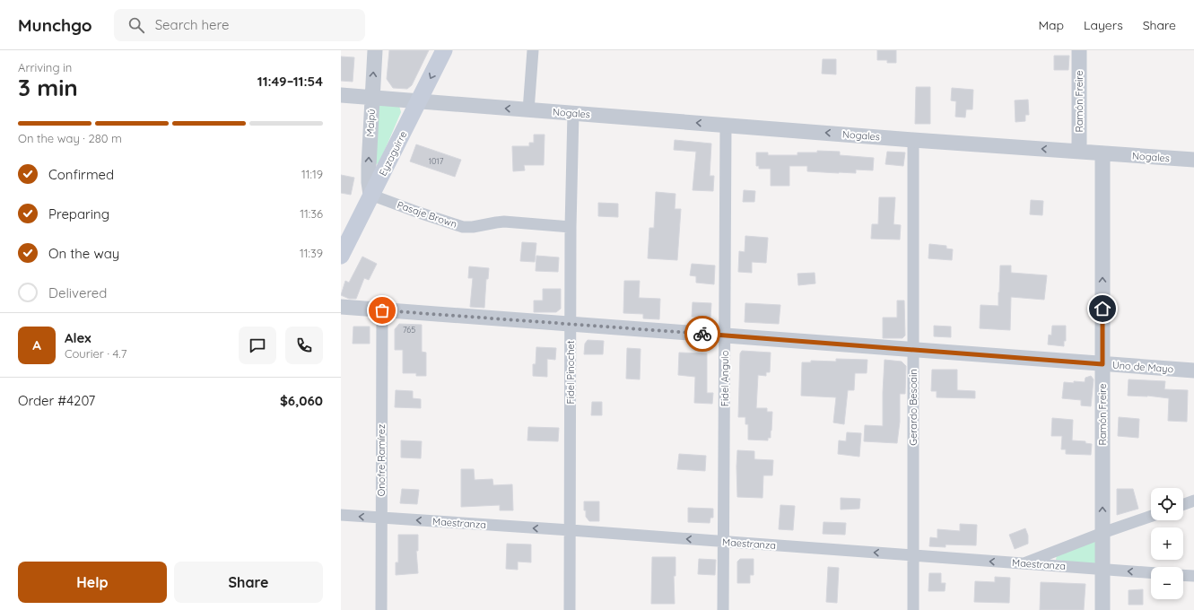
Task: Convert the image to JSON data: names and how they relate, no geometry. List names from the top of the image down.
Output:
{
  "streets": {
    "main road": ["Eyzaguirre"],
    "street": [
      "Ramón Freire",
      "Nogales",
      "Maipú",
      "Pasaje Brown",
      "Uno de Mayo",
      "Fidel Pinochet",
      "Fidel Angulo",
      "Gerardo Besoain",
      "Onofre Ramírez",
      "Maestranza"
    ]
  },
  "crossings": [
    ["Ramón Freire", "Nogales"],
    ["Ramón Freire", "Uno de Mayo"],
    ["Ramón Freire", "Maestranza"],
    ["Nogales", "Maipú"],
    ["Nogales", "Eyzaguirre"],
    ["Nogales", "Fidel Pinochet"],
    ["Nogales", "Fidel Angulo"],
    ["Nogales", "Gerardo Besoain"],
    ["Maipú", "Eyzaguirre"],
    ["Maipú", "Pasaje Brown"],
    ["Eyzaguirre", "Pasaje Brown"],
    ["Pasaje Brown", "Fidel Pinochet"],
    ["Uno de Mayo", "Fidel Pinochet"],
    ["Uno de Mayo", "Fidel Angulo"],
    ["Uno de Mayo", "Gerardo Besoain"],
    ["Uno de Mayo", "Onofre Ramírez"],
    ["Fidel Pinochet", "Maestranza"],
    ["Fidel Angulo", "Maestranza"],
    ["Gerardo Besoain", "Maestranza"],
    ["Onofre Ramírez", "Maestranza"]
  ],
  "one_way": [
    "Ramón Freire",
    "Nogales",
    "Maipú",
    "Maestranza"
  ],
  "house_numbers": ["1017", "765"],
  "page": {
    "header": "Munchgo",
    "search": "Search here",
    "nav": ["Map", "Layers", "Share"],
    "heading": ["3 min", "Arriving in", "11:49–11:54"],
    "panel": [
      "Alex",
      "Courier · 4.7",
      "Order #4207",
      "$6,060"
    ],
    "bar": "On the way · 280 m",
    "list": [
      ["Confirmed", "11:19"],
      ["Preparing", "11:36"],
      ["On the way", "11:39"],
      "Delivered"
    ],
    "round": "A",
    "map_buttons": ["+", "−"],
    "buttons": ["Help", "Share"]
  }
}
